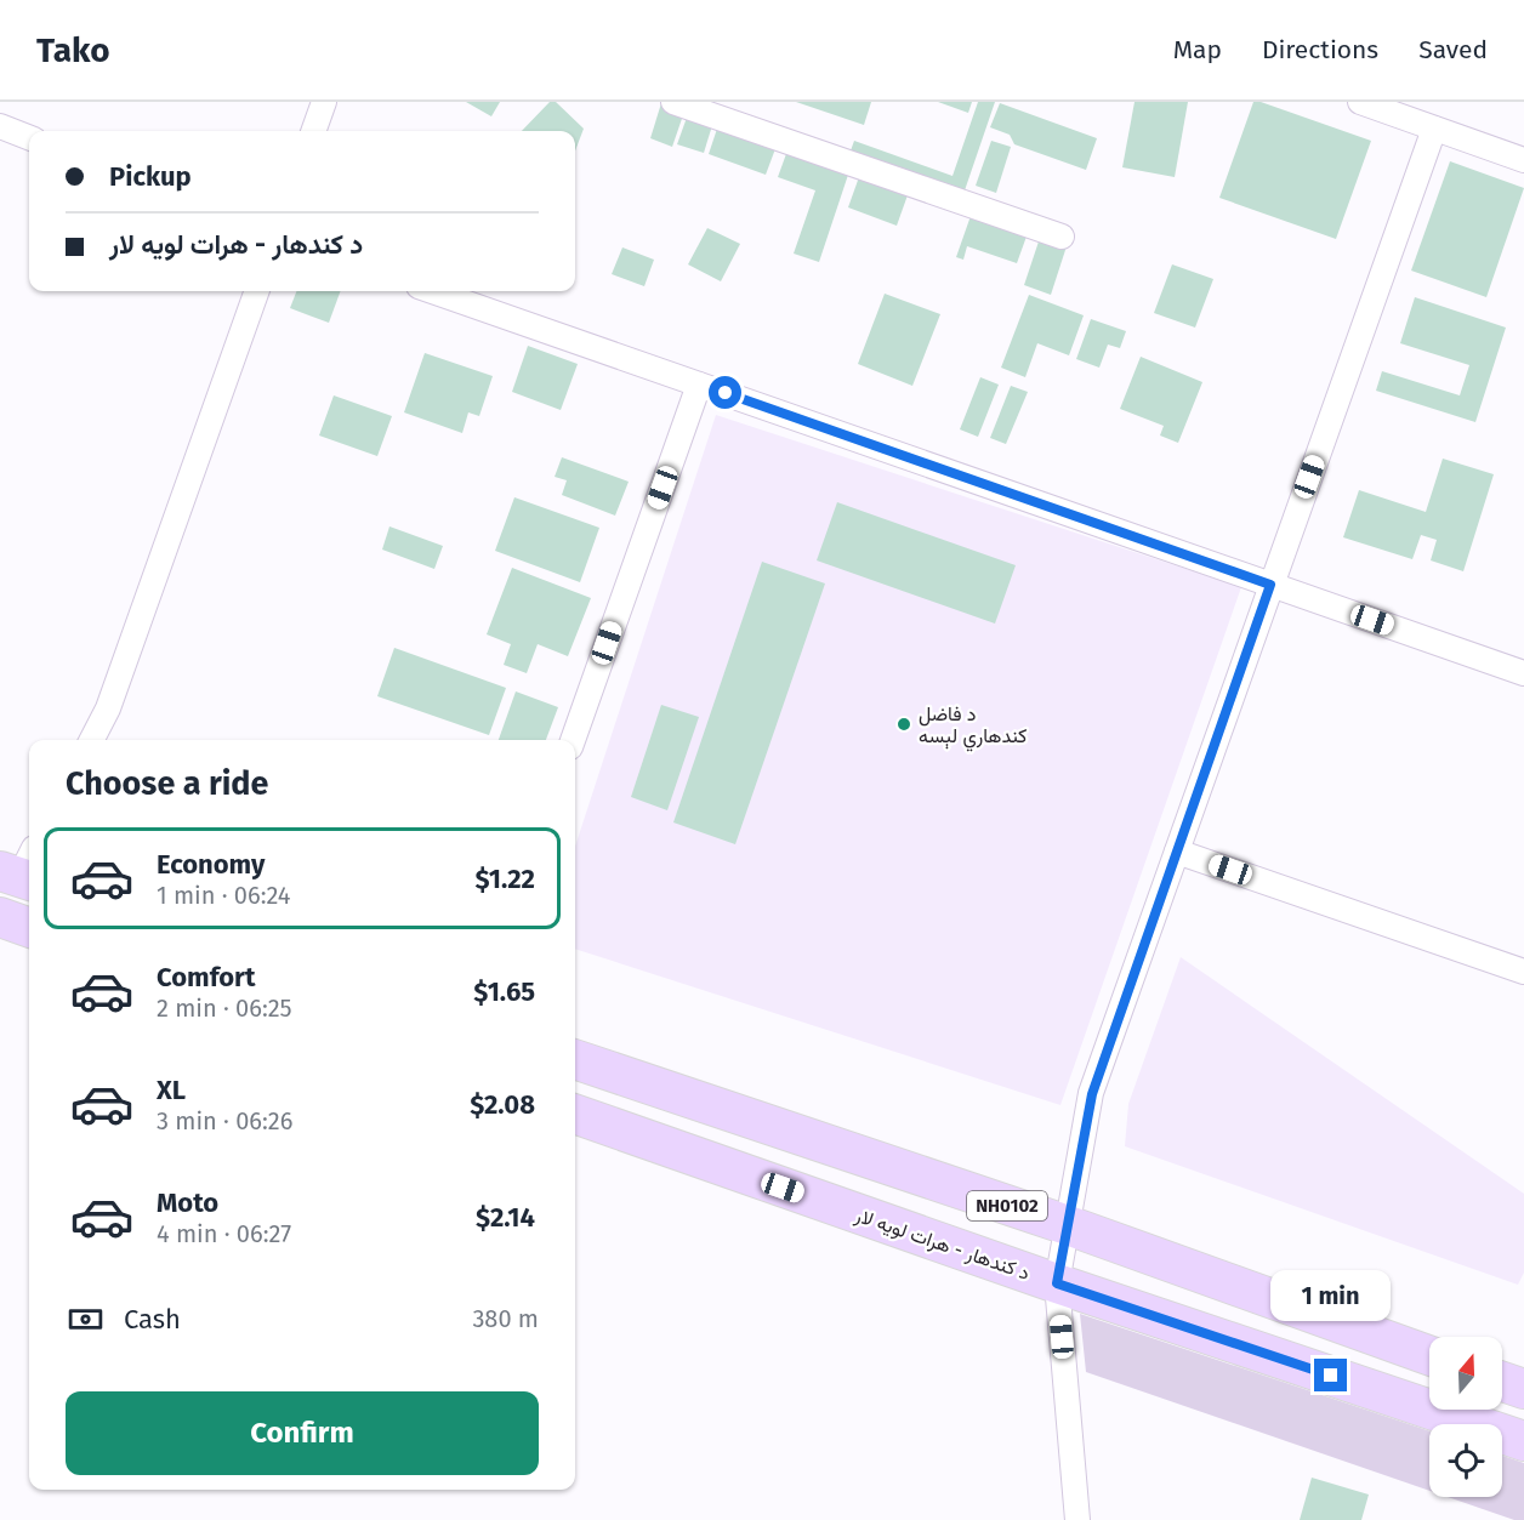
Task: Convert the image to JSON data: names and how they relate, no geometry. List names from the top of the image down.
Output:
{
  "streets": {
    "highway": ["NH0102", "د کندهار - هرات لويه لار"]
  },
  "places": ["د فاضل کندهاري لېسه"],
  "north": "top",
  "page": {
    "header": "Tako",
    "nav": ["Map", "Directions", "Saved"],
    "banner": ["Pickup", "د کندهار - هرات لويه لار"],
    "heading": "Choose a ride",
    "list": [
      {
        "name": "Economy",
        "note": "1 min · 06:24",
        "value": "$1.22"
      },
      {
        "name": "Comfort",
        "note": "2 min · 06:25",
        "value": "$1.65"
      },
      {
        "name": "XL",
        "note": "3 min · 06:26",
        "value": "$2.08"
      },
      {
        "name": "Moto",
        "note": "4 min · 06:27",
        "value": "$2.14"
      }
    ],
    "bubble": "1 min",
    "pay": ["Cash", "380 m"],
    "buttons": "Confirm"
  }
}
